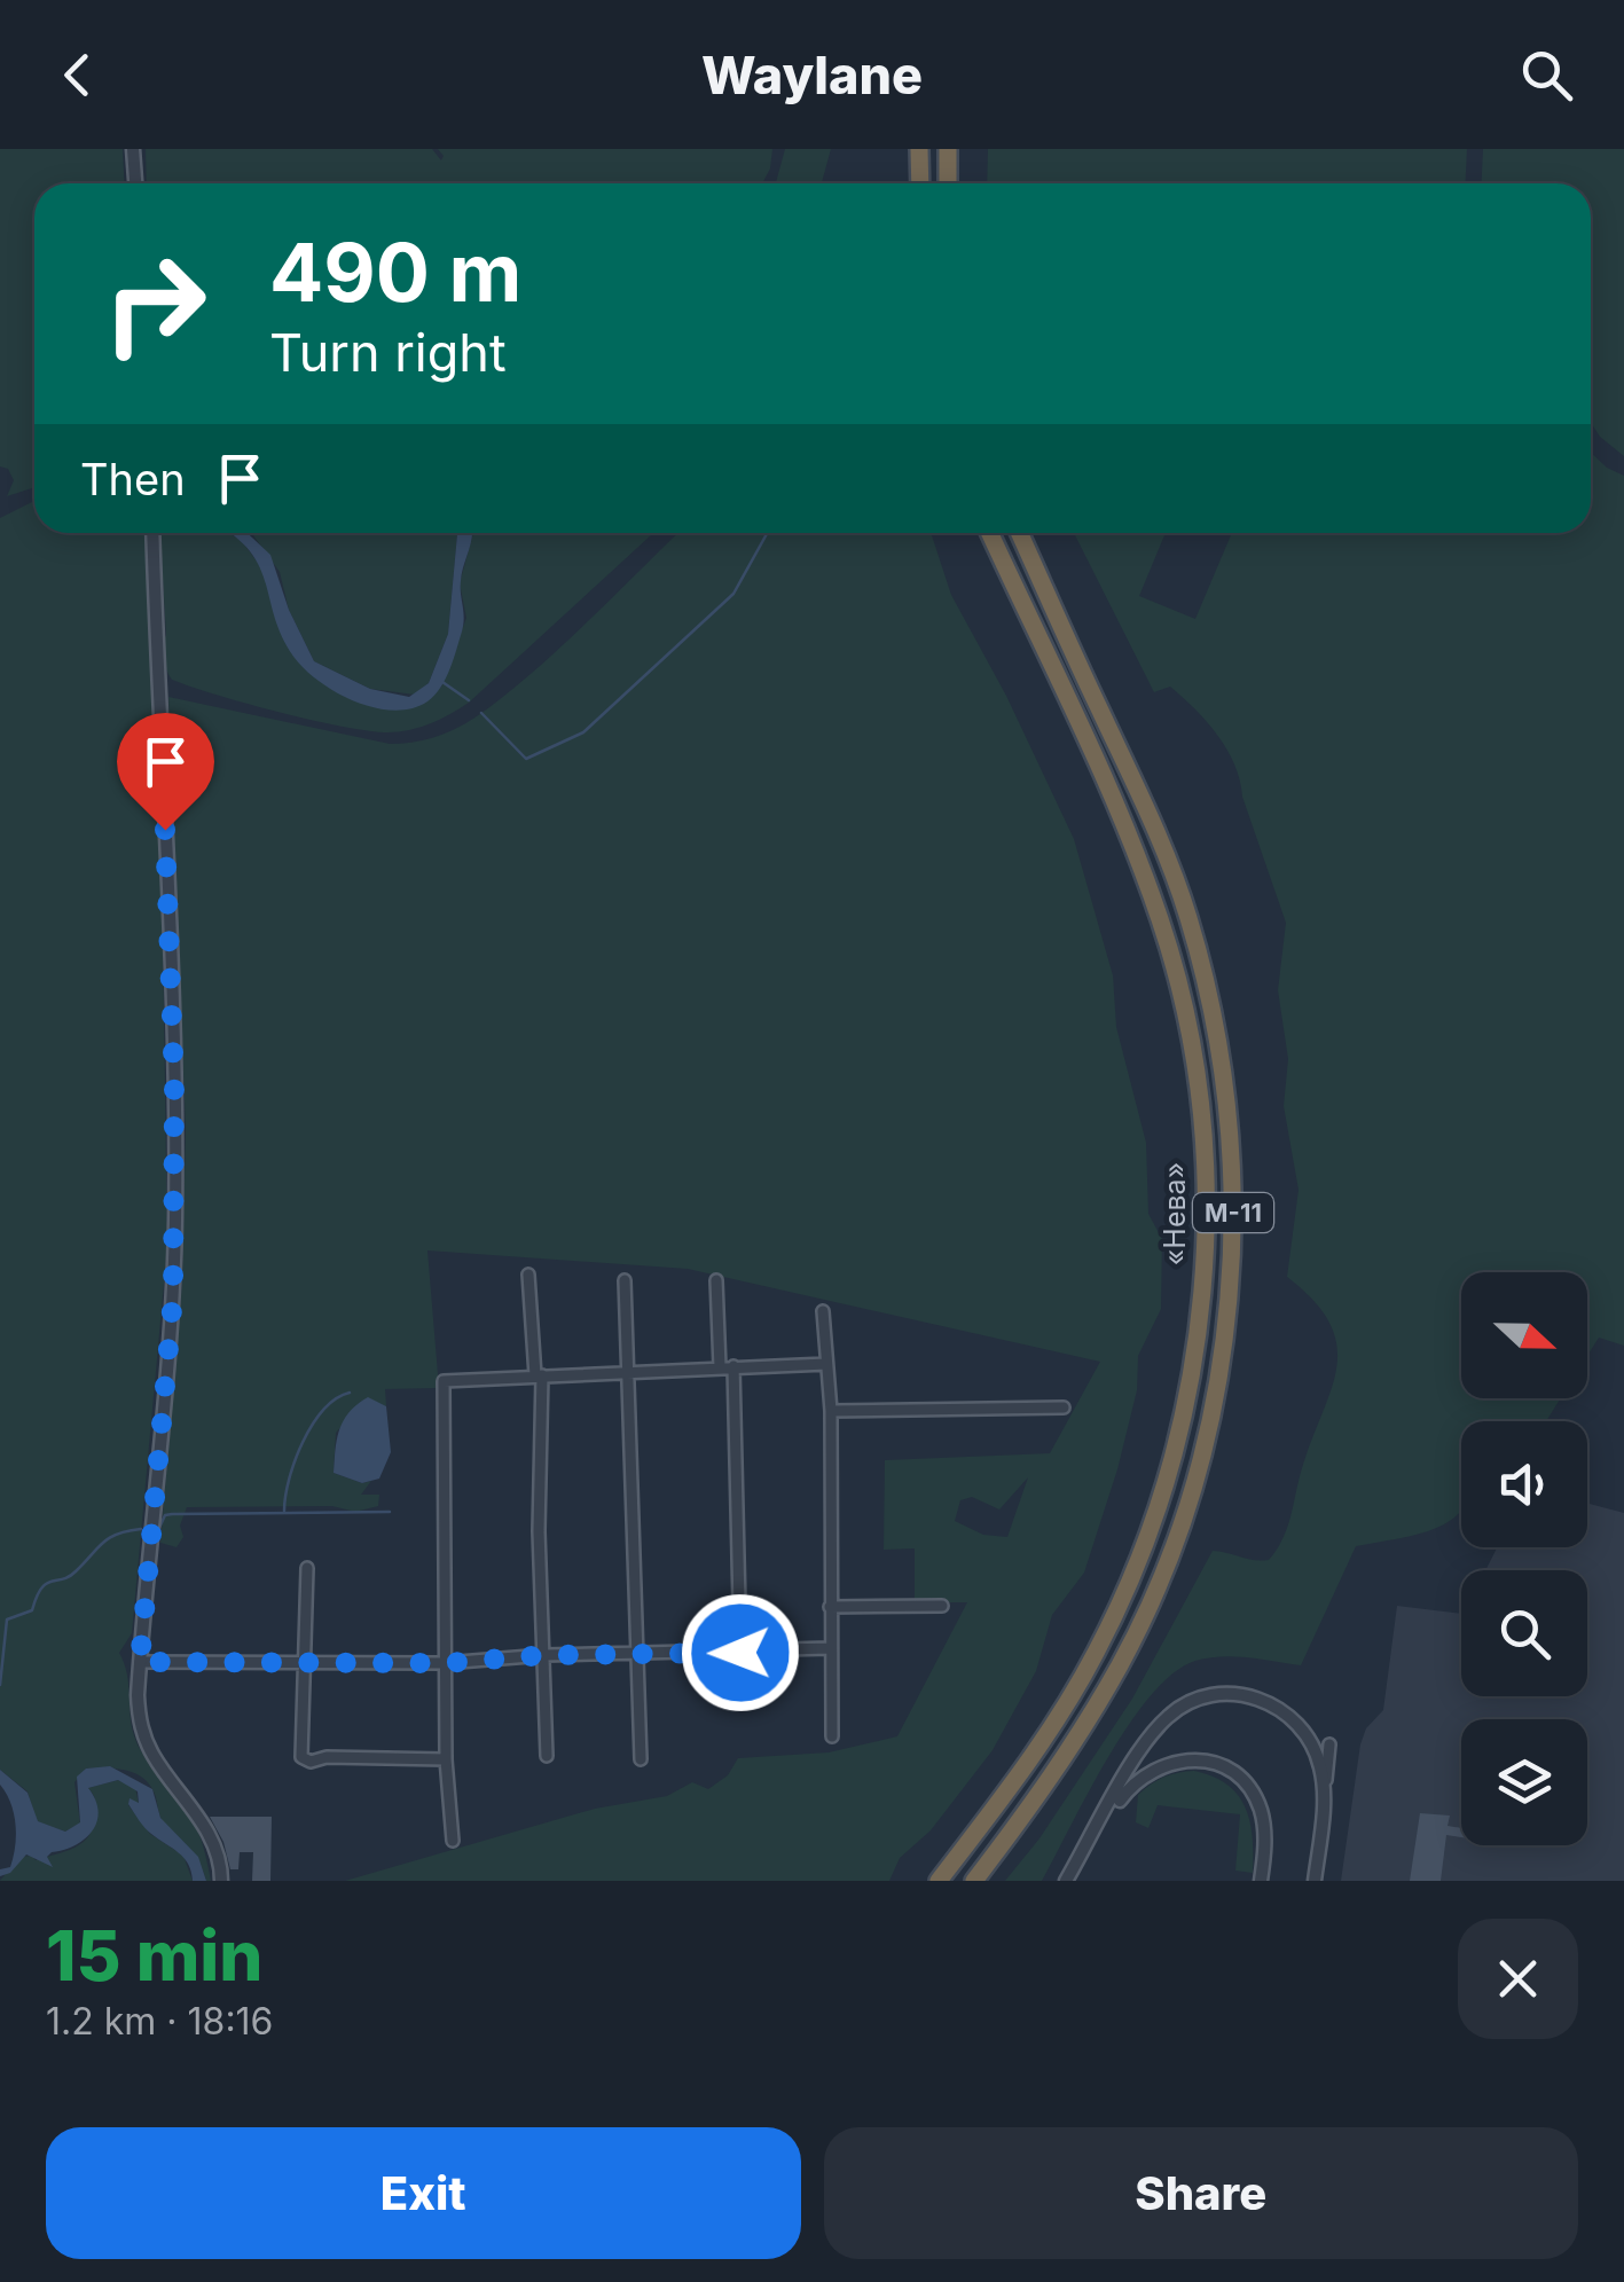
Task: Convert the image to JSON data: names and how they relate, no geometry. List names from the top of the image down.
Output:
{
  "streets": {
    "highway": ["М-11", "«Нева»"]
  },
  "north": "right",
  "page": {
    "header": "Waylane",
    "turn": ["490 m", "Turn right"],
    "then": "Then",
    "heading": ["15 min", "1.2 km · 18:16"],
    "buttons": ["Exit", "Share"]
  }
}
